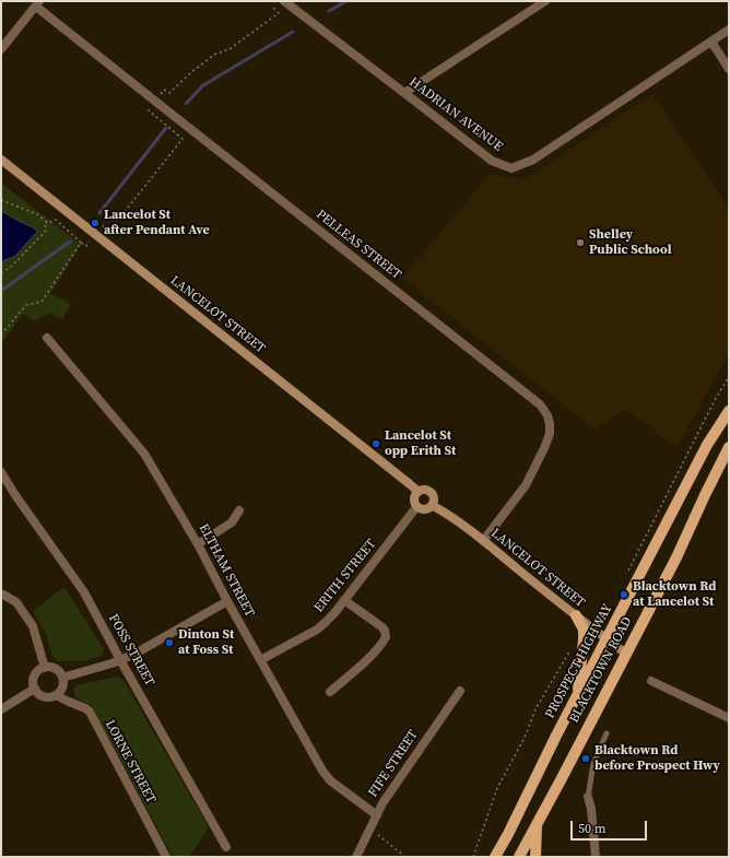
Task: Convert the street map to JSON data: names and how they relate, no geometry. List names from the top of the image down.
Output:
{
  "streets": {
    "main road": ["PROSPECT HIGHWAY", "BLACKTOWN ROAD"],
    "street": [
      "HADRIAN AVENUE",
      "PELLEAS STREET",
      "LANCELOT STREET",
      "ELTHAM STREET",
      "ERITH STREET",
      "FOSS STREET",
      "LORNE STREET",
      "FIFE STREET"
    ]
  },
  "crossings": [
    ["PELLEAS STREET", "LANCELOT STREET"],
    ["LANCELOT STREET", "ERITH STREET"],
    ["LANCELOT STREET", "PROSPECT HIGHWAY"],
    ["LANCELOT STREET", "BLACKTOWN ROAD"],
    ["ELTHAM STREET", "ERITH STREET"],
    ["ELTHAM STREET", "FIFE STREET"]
  ],
  "places": [
    "Lancelot St after Pendant Ave",
    "Shelley Public School",
    "Lancelot St opp Erith St",
    "Blacktown Rd at Lancelot St",
    "Dinton St at Foss St",
    "Blacktown Rd before Prospect Hwy"
  ],
  "scale_bar": "50 m"
}
